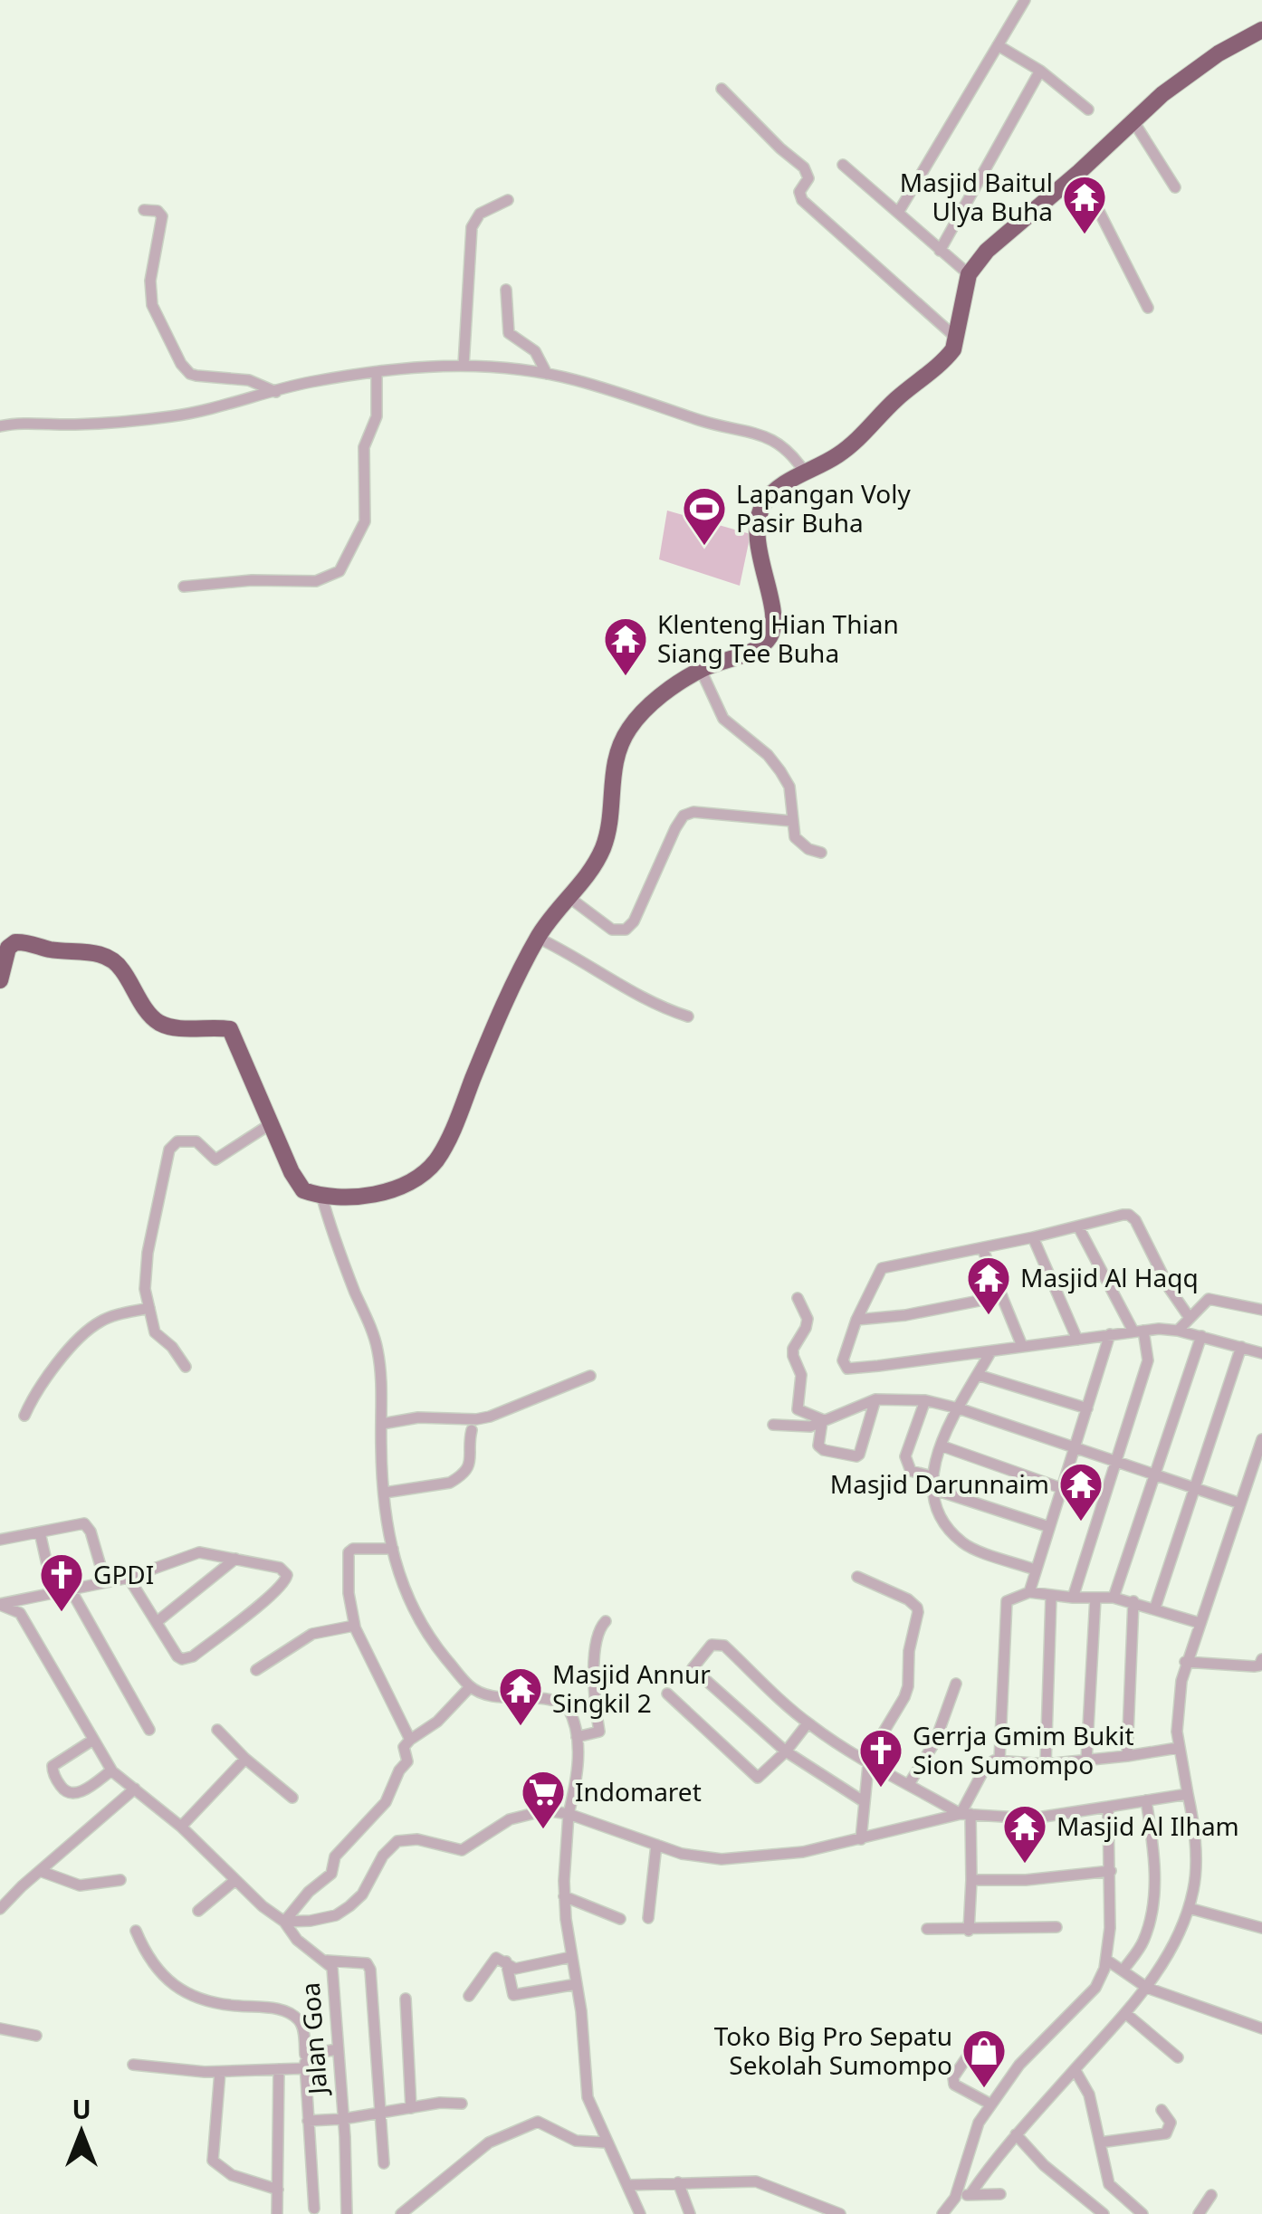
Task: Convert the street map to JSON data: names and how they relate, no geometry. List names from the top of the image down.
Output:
{
  "streets": {
    "street": ["Jalan Goa"]
  },
  "places": {
    "temple": [
      "Masjid Baitul Ulya Buha",
      "Klenteng Hian Thian Siang Tee Buha",
      "Masjid Al Haqq",
      "Masjid Darunnaim",
      "Masjid Annur Singkil 2",
      "Masjid Al Ilham"
    ],
    "sports": ["Lapangan Voly Pasir Buha"],
    "church": ["GPDI", "Gerrja Gmim Bukit Sion Sumompo"],
    "supermarket": ["Indomaret"],
    "shop": ["Toko Big Pro Sepatu Sekolah Sumompo"]
  },
  "north": "top"
}
